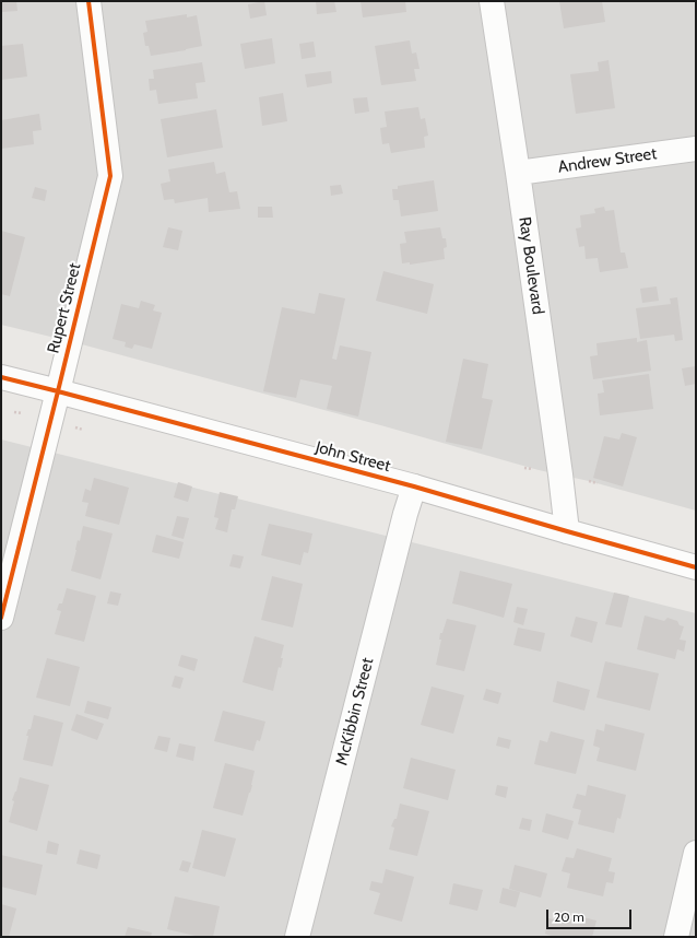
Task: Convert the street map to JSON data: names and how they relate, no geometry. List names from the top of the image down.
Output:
{
  "streets": {
    "street": [
      "Andrew Street",
      "Ray Boulevard",
      "Rupert Street",
      "John Street",
      "McKibbin Street"
    ]
  },
  "crossings": [
    ["Andrew Street", "Ray Boulevard"],
    ["Ray Boulevard", "John Street"],
    ["Rupert Street", "John Street"],
    ["John Street", "McKibbin Street"]
  ],
  "scale_bar": "20 m"
}
